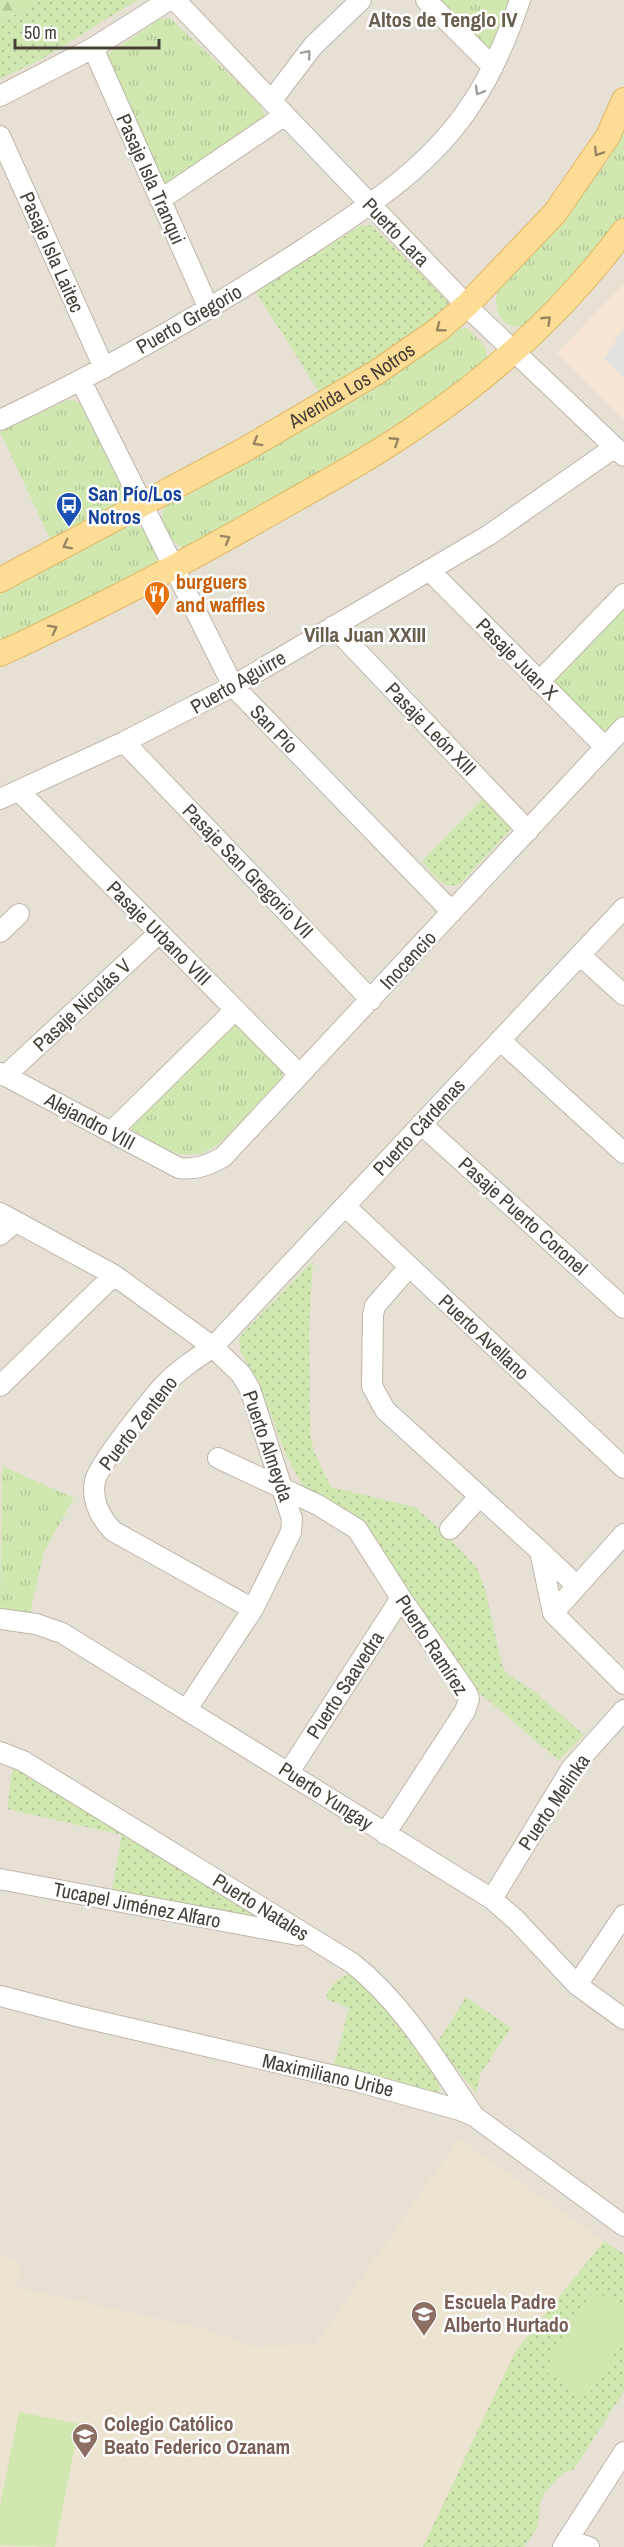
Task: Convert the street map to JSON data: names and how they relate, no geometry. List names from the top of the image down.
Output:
{
  "streets": {
    "main road": ["Avenida Los Notros"],
    "street": [
      "Pasaje Isla Tranqui",
      "Puerto Lara",
      "Pasaje Isla Laitec",
      "Puerto Gregorio",
      "Pasaje Juan X",
      "Puerto Aguirre",
      "San Pío",
      "Pasaje León XIII",
      "Pasaje San Gregorio VII",
      "Pasaje Urbano VIII",
      "Inocencio",
      "Pasaje Nicolás V",
      "Alejandro VIII",
      "Puerto Cárdenas",
      "Pasaje Puerto Coronel",
      "Puerto Avellano",
      "Puerto Zenteno",
      "Puerto Almeyda",
      "Puerto Ramírez",
      "Puerto Saavedra",
      "Puerto Yungay",
      "Puerto Melinka",
      "Tucapel Jiménez Alfaro",
      "Puerto Natales",
      "Maximiliano Uribe"
    ]
  },
  "crossings": [
    ["Pasaje Isla Tranqui", "Puerto Gregorio"],
    ["Puerto Lara", "Puerto Gregorio"],
    ["Puerto Lara", "Avenida Los Notros"],
    ["Puerto Lara", "Puerto Aguirre"],
    ["Pasaje Isla Laitec", "Puerto Gregorio"],
    ["Puerto Gregorio", "San Pío"],
    ["Avenida Los Notros", "San Pío"],
    ["Pasaje Juan X", "Puerto Aguirre"],
    ["Pasaje Juan X", "Inocencio"],
    ["Puerto Aguirre", "San Pío"],
    ["Puerto Aguirre", "Pasaje León XIII"],
    ["Puerto Aguirre", "Pasaje San Gregorio VII"],
    ["Puerto Aguirre", "Pasaje Urbano VIII"],
    ["San Pío", "Inocencio"],
    ["Pasaje León XIII", "Inocencio"],
    ["Pasaje San Gregorio VII", "Inocencio"],
    ["Pasaje Urbano VIII", "Inocencio"],
    ["Pasaje Urbano VIII", "Pasaje Nicolás V"],
    ["Inocencio", "Alejandro VIII"],
    ["Pasaje Nicolás V", "Alejandro VIII"],
    ["Puerto Cárdenas", "Pasaje Puerto Coronel"],
    ["Puerto Cárdenas", "Puerto Avellano"],
    ["Puerto Cárdenas", "Puerto Zenteno"],
    ["Puerto Cárdenas", "Puerto Almeyda"],
    ["Puerto Zenteno", "Puerto Almeyda"],
    ["Puerto Almeyda", "Puerto Ramírez"],
    ["Puerto Almeyda", "Puerto Yungay"],
    ["Puerto Ramírez", "Puerto Saavedra"],
    ["Puerto Ramírez", "Puerto Yungay"],
    ["Puerto Saavedra", "Puerto Yungay"],
    ["Puerto Yungay", "Puerto Melinka"],
    ["Tucapel Jiménez Alfaro", "Puerto Natales"],
    ["Puerto Natales", "Maximiliano Uribe"]
  ],
  "districts": ["Altos de Tenglo IV", "Villa Juan XXIII"],
  "places": {
    "bus stop": ["San Pío/Los Notros"],
    "restaurant": ["burguers and waffles"],
    "school or university": ["Escuela Padre Alberto Hurtado", "Colegio Católico Beato Federico Ozanam"]
  },
  "scale_bar": "50 m"
}
